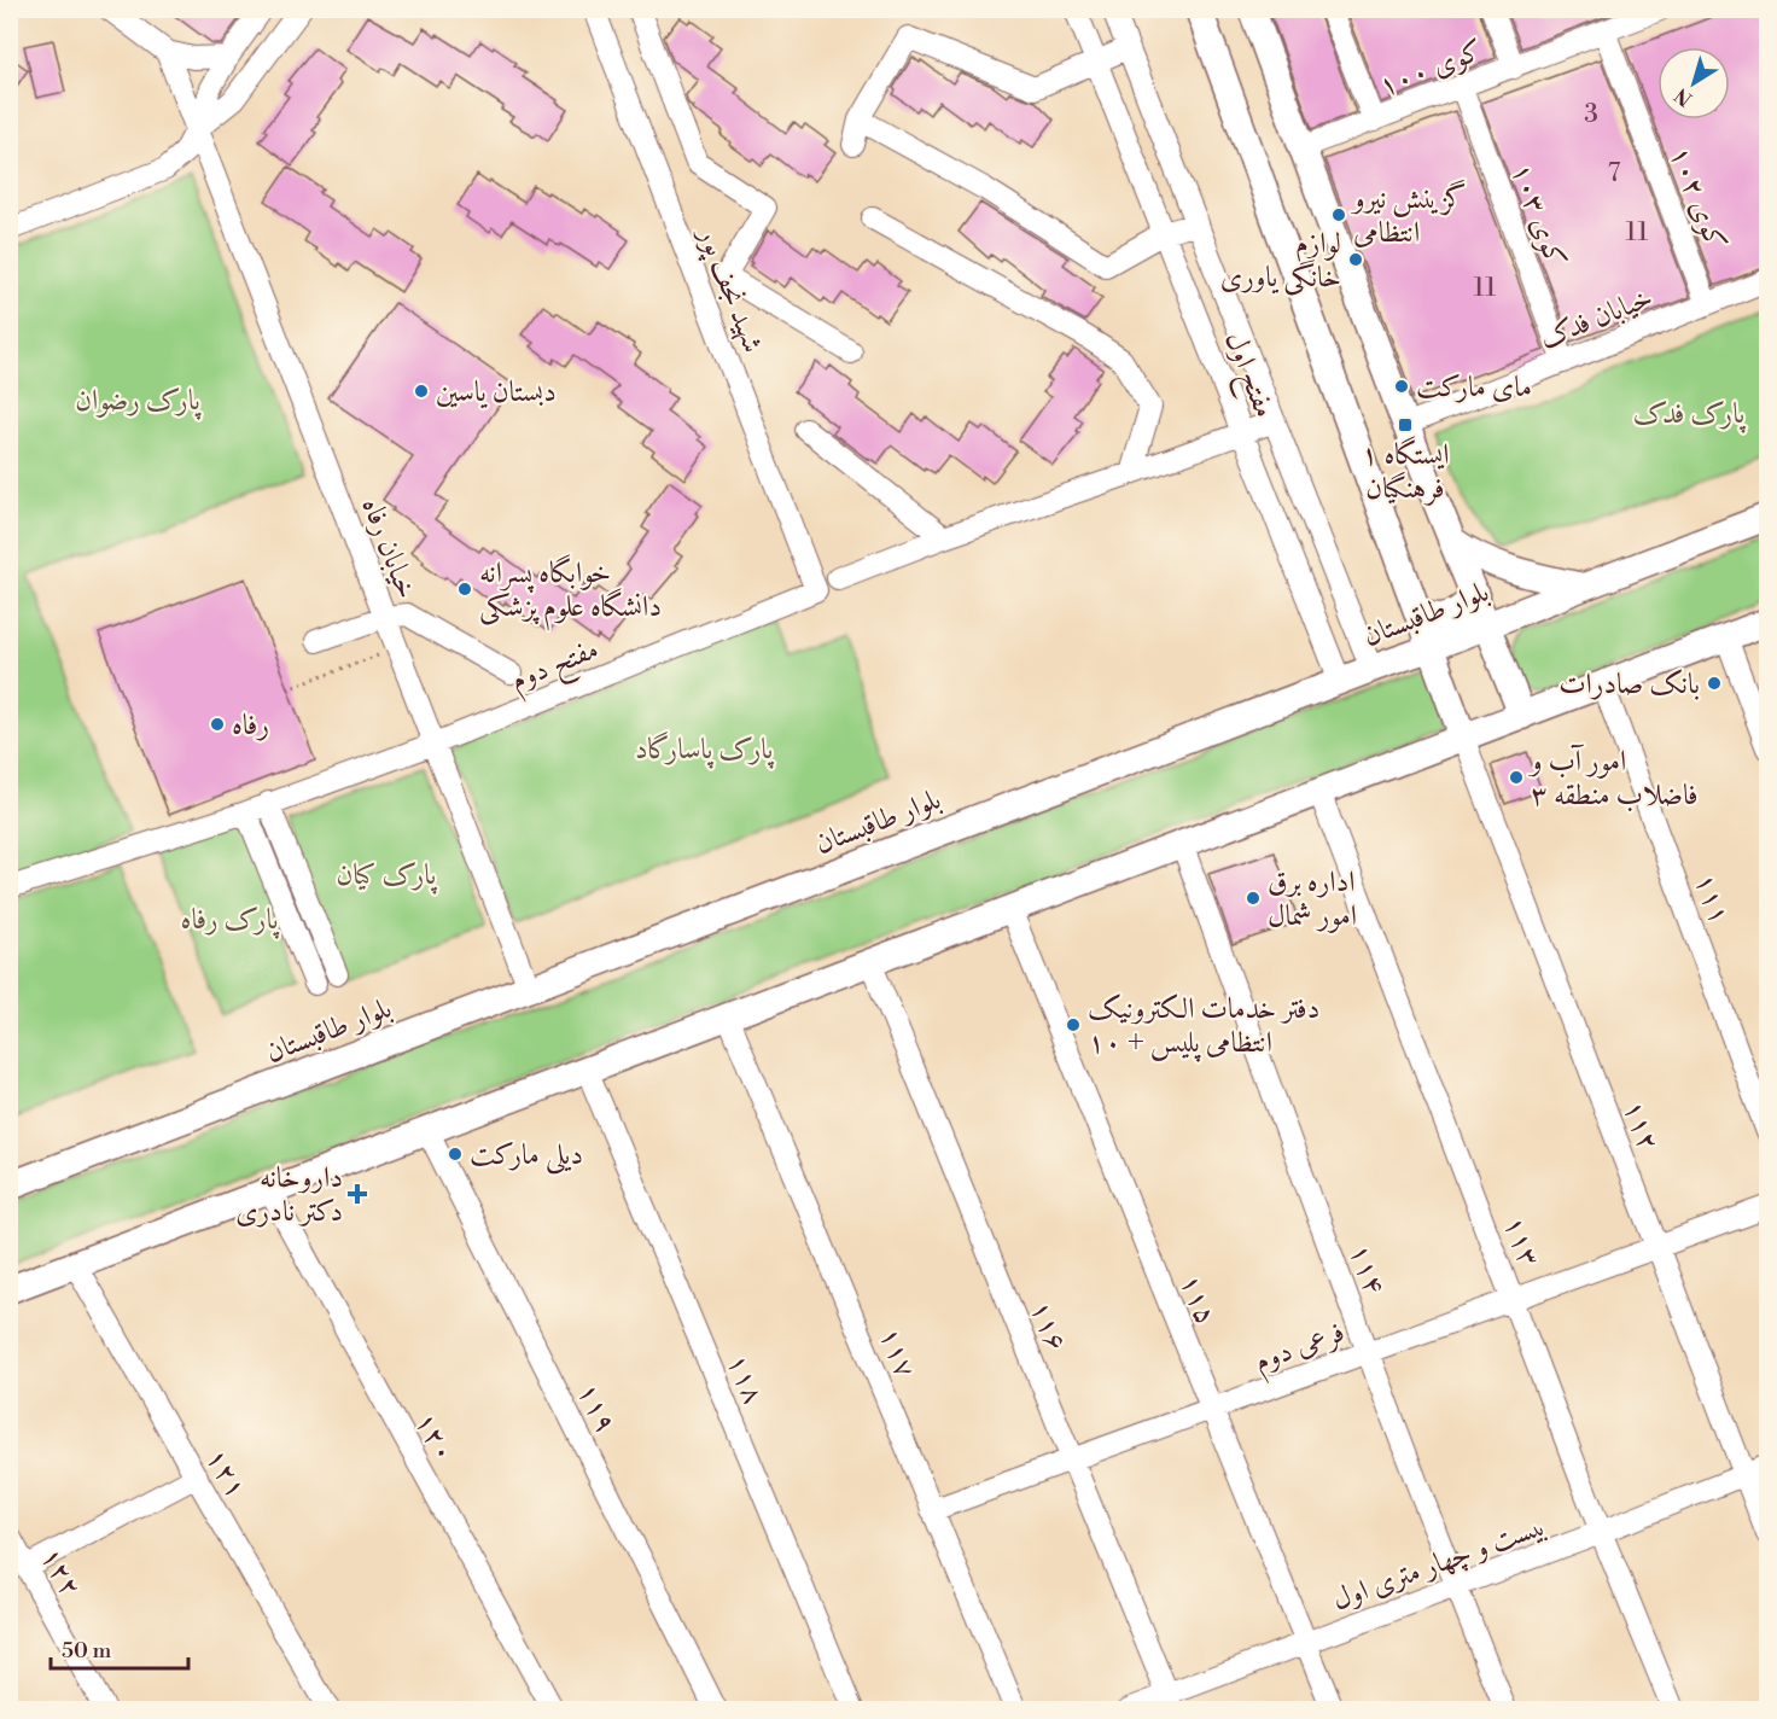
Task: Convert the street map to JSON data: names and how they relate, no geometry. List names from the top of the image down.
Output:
{
  "streets": {
    "main road": ["بلوار طاقبستان"],
    "street": [
      "کوی ۱۰۰",
      "کوی ۱۰۲",
      "کوی ۱۰۳",
      "شهید نجف پور",
      "خیابان فدک",
      "مفتح اول",
      "خیابان رفاه",
      "مفتح دوم",
      "۱۱۱",
      "۱۱۲",
      "۱۱۳",
      "۱۱۴",
      "۱۱۵",
      "۱۱۶",
      "فرعی دوم",
      "۱۱۷",
      "۱۱۸",
      "۱۱۹",
      "۱۲۰",
      "۱۲۱",
      "بیست و چهار متری اول",
      "۱۲۲"
    ]
  },
  "crossings": [
    ["کوی ۱۰۰", "کوی ۱۰۲"],
    ["کوی ۱۰۰", "کوی ۱۰۳"],
    ["کوی ۱۰۲", "خیابان فدک"],
    ["کوی ۱۰۳", "خیابان فدک"],
    ["شهید نجف پور", "مفتح دوم"],
    ["مفتح اول", "بلوار طاقبستان"],
    ["خیابان رفاه", "بلوار طاقبستان"],
    ["خیابان رفاه", "مفتح دوم"],
    ["۱۱۲", "فرعی دوم"],
    ["۱۱۲", "بیست و چهار متری اول"],
    ["۱۱۳", "فرعی دوم"],
    ["۱۱۳", "بیست و چهار متری اول"],
    ["۱۱۴", "فرعی دوم"],
    ["۱۱۴", "بیست و چهار متری اول"],
    ["۱۱۵", "فرعی دوم"],
    ["۱۱۵", "بیست و چهار متری اول"],
    ["۱۱۶", "فرعی دوم"],
    ["۱۱۶", "بیست و چهار متری اول"],
    ["فرعی دوم", "۱۱۷"]
  ],
  "parks": [
    "پارک رضوان",
    "پارک فدک",
    "پارک پاسارگاد",
    "پارک کیان",
    "پارک رفاه"
  ],
  "places": {
    "other": [
      "گزینش نیرو انتظامی",
      "لوازم خانگی یاوری",
      "مای مارکت",
      "دبستان یاسین",
      "خوابگاه پسرانه دانشگاه علوم پزشکی",
      "بانک صادرات",
      "رفاه",
      "امور آب و فاضلاب منطقه ۳",
      "اداره برق امور شمال",
      "دفتر خدمات الکترونیک انتظامی پلیس + ۱۰",
      "دیلی مارکت"
    ],
    "transit": ["ایستگاه ۱ فرهنگیان"],
    "health": ["داروخانه دکتر نادری"]
  },
  "house_numbers": [
    "3",
    "7",
    "11",
    "11"
  ],
  "scale_bar": "50 m",
  "north": "bottom left"
}
